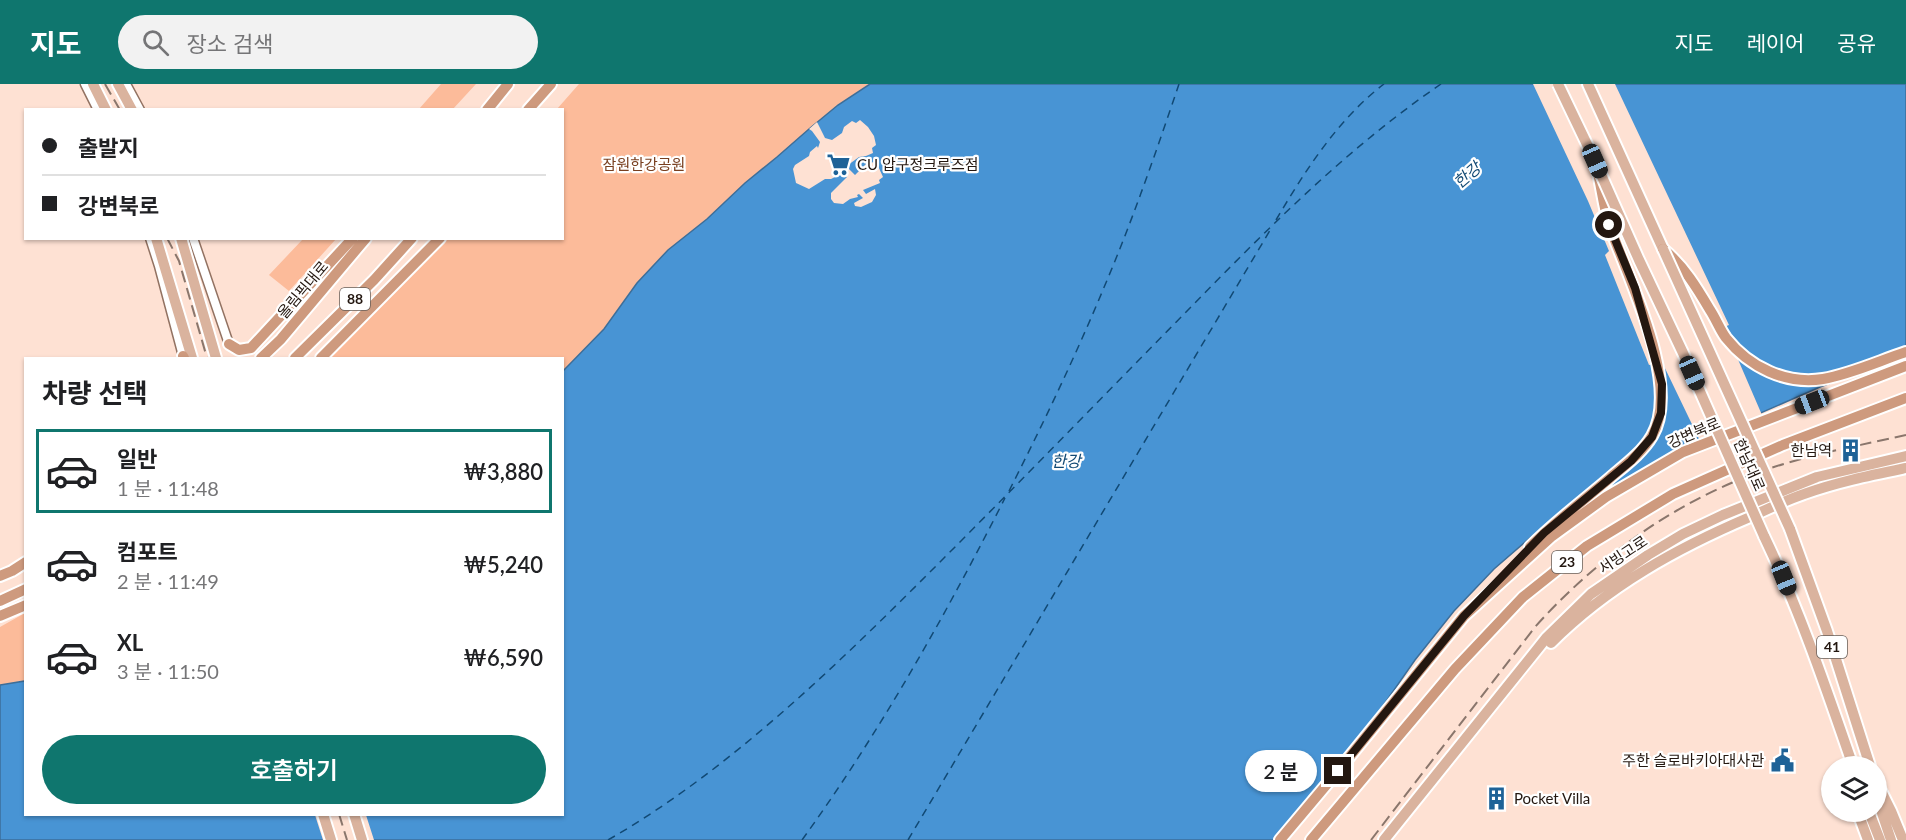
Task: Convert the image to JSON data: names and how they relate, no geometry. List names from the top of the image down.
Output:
{
  "streets": {
    "highway": [
      "올림픽대로",
      "88",
      "강변북로",
      "23"
    ],
    "main road": ["한남대로", "서빙고로", "41"]
  },
  "water": ["한강"],
  "parks": ["잠원한강공원"],
  "places": {
    "supermarket": ["CU 압구정크루즈점"],
    "building": ["한남역", "Pocket Villa"],
    "public building": ["주한 슬로바키아대사관"]
  },
  "page": {
    "header": "지도",
    "search": "장소 검색",
    "nav": ["지도", "레이어", "공유"],
    "banner": ["출발지", "강변북로"],
    "heading": "차량 선택",
    "list": [
      {
        "name": "일반",
        "note": "1 분 · 11:48",
        "value": "₩3,880"
      },
      {
        "name": "컴포트",
        "note": "2 분 · 11:49",
        "value": "₩5,240"
      },
      {
        "name": "XL",
        "note": "3 분 · 11:50",
        "value": "₩6,590"
      }
    ],
    "buttons": "호출하기",
    "bubble": "2 분"
  }
}
